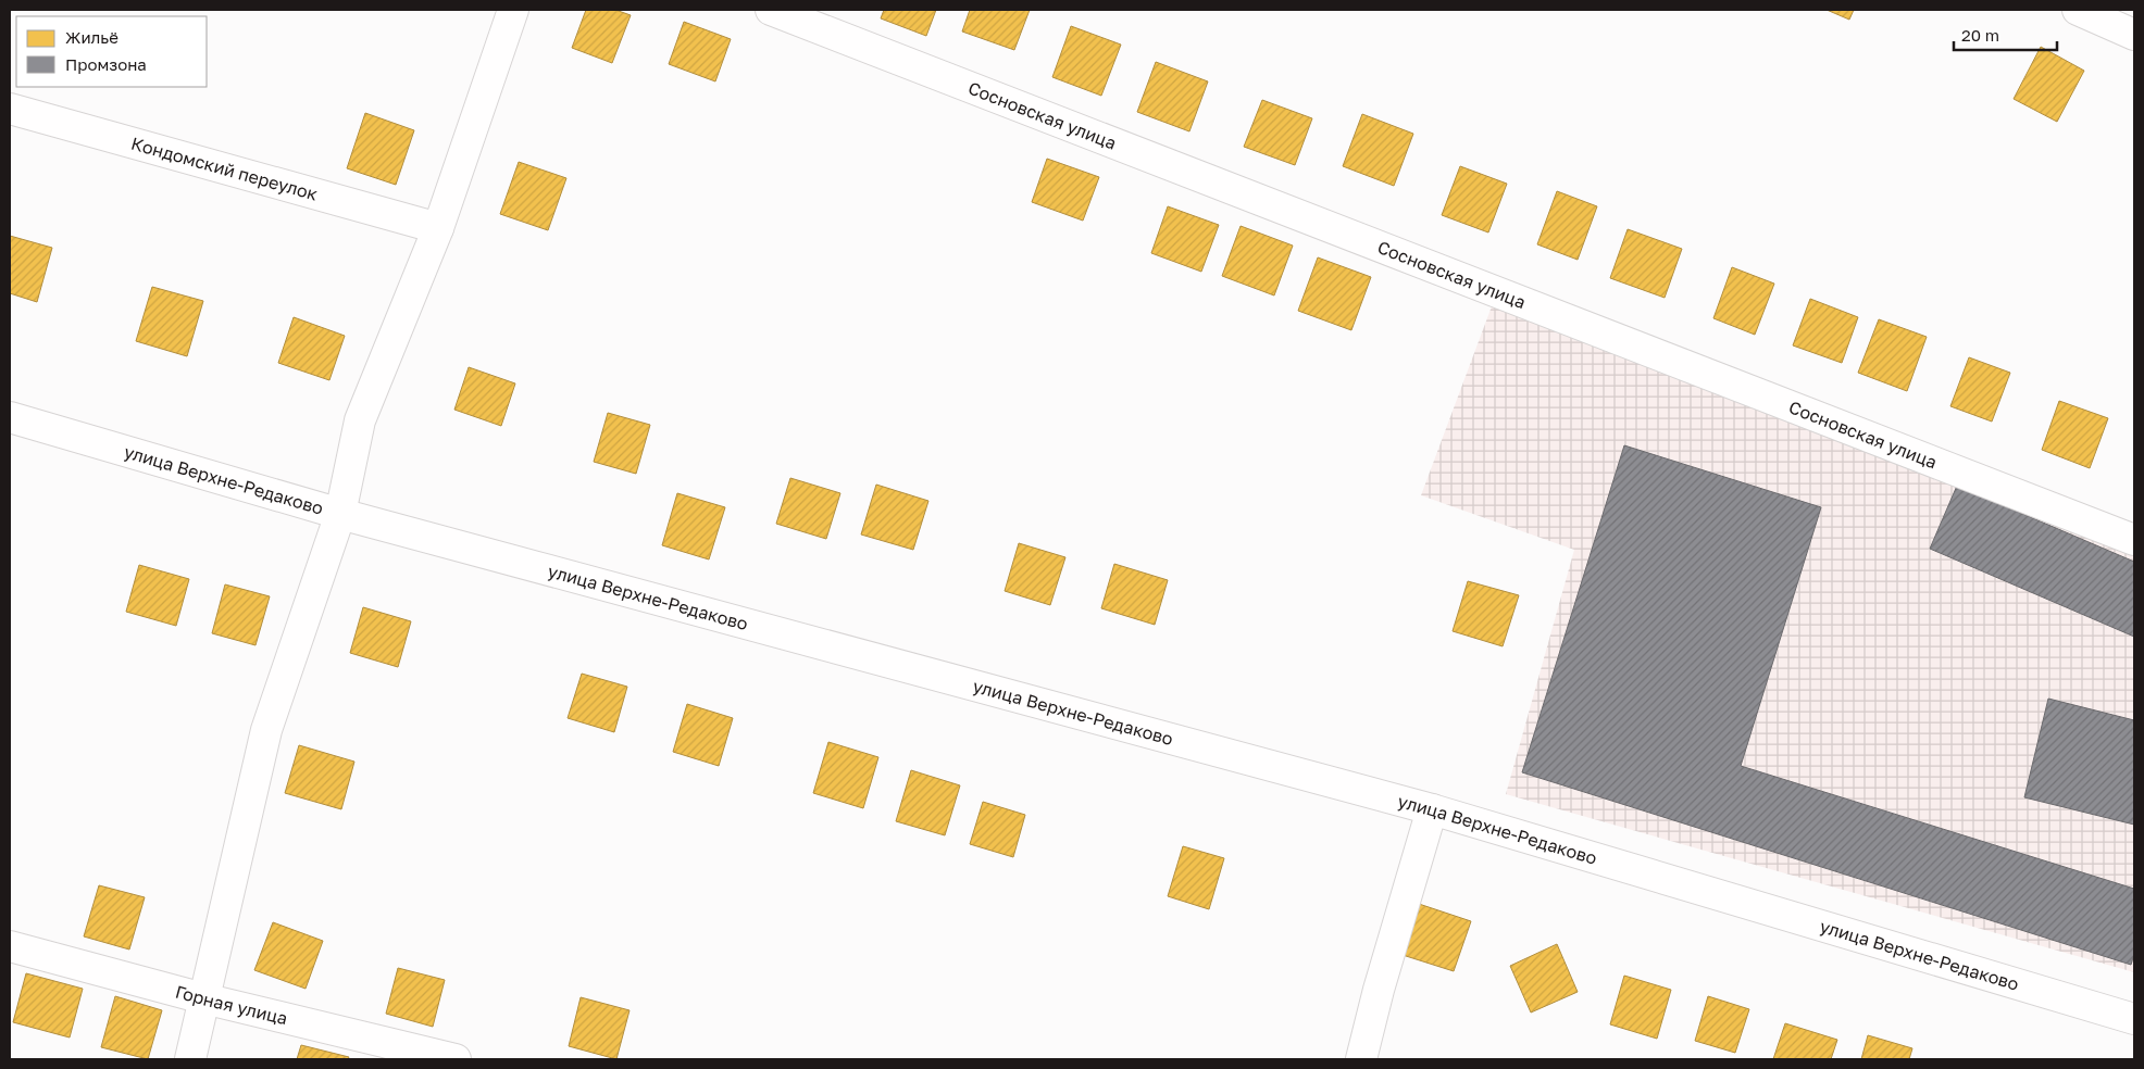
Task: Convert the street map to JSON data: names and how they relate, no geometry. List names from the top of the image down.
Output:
{
  "streets": {
    "street": [
      "Сосновская улица",
      "Кондомский переулок",
      "улица Верхне-Редаково",
      "Горная улица"
    ]
  },
  "legend": ["Жильё", "Промзона"],
  "scale_bar": "20 m"
}
